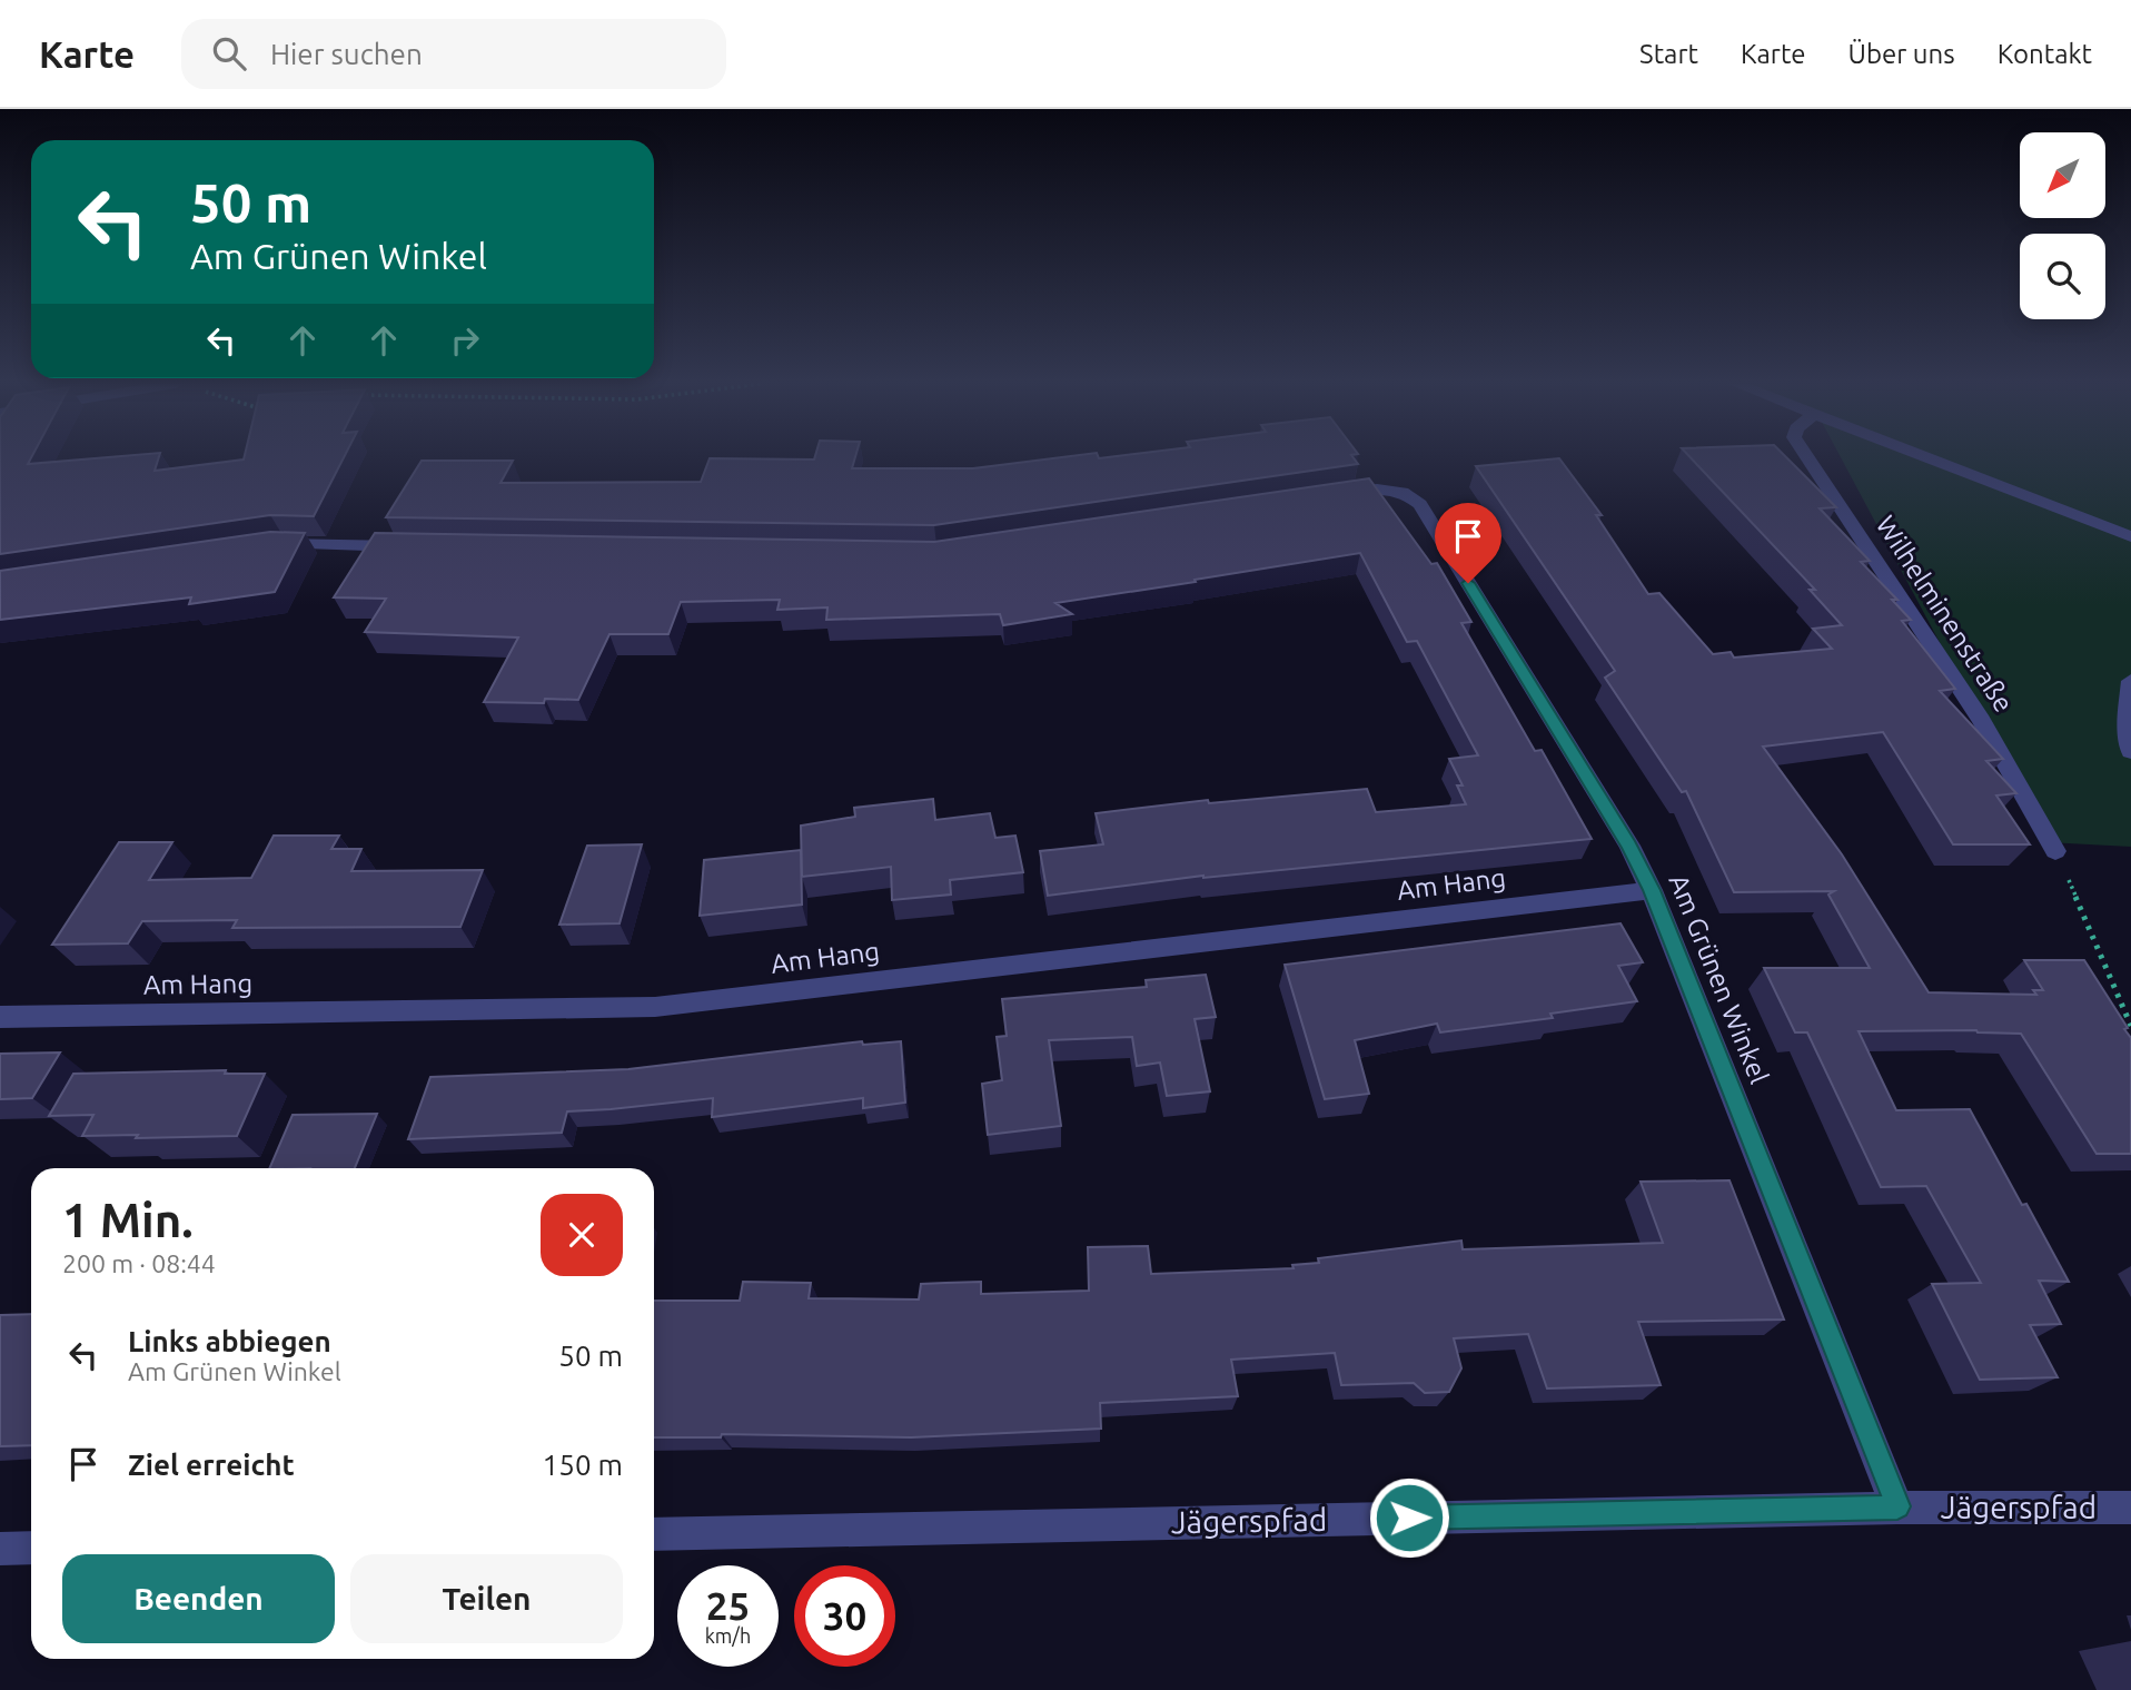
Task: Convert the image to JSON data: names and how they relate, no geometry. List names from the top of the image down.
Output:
{
  "streets": {
    "street": [
      "Wilhelminenstraße",
      "Am Hang",
      "Am Grünen Winkel",
      "Jägerspfad"
    ]
  },
  "crossings": [
    ["Am Hang", "Am Grünen Winkel"],
    ["Am Grünen Winkel", "Jägerspfad"]
  ],
  "north": "bottom left",
  "page": {
    "header": "Karte",
    "search": "Hier suchen",
    "nav": [
      "Start",
      "Karte",
      "Über uns",
      "Kontakt"
    ],
    "turn": ["50 m", "Am Grünen Winkel"],
    "heading": ["1 Min.", "200 m · 08:44"],
    "list": [
      {
        "name": "Links abbiegen",
        "note": "Am Grünen Winkel",
        "value": "50 m"
      },
      {
        "name": "Ziel erreicht",
        "value": "150 m"
      }
    ],
    "buttons": ["Beenden", "Teilen"],
    "speed": "25 km/h",
    "limit": "30"
  }
}
